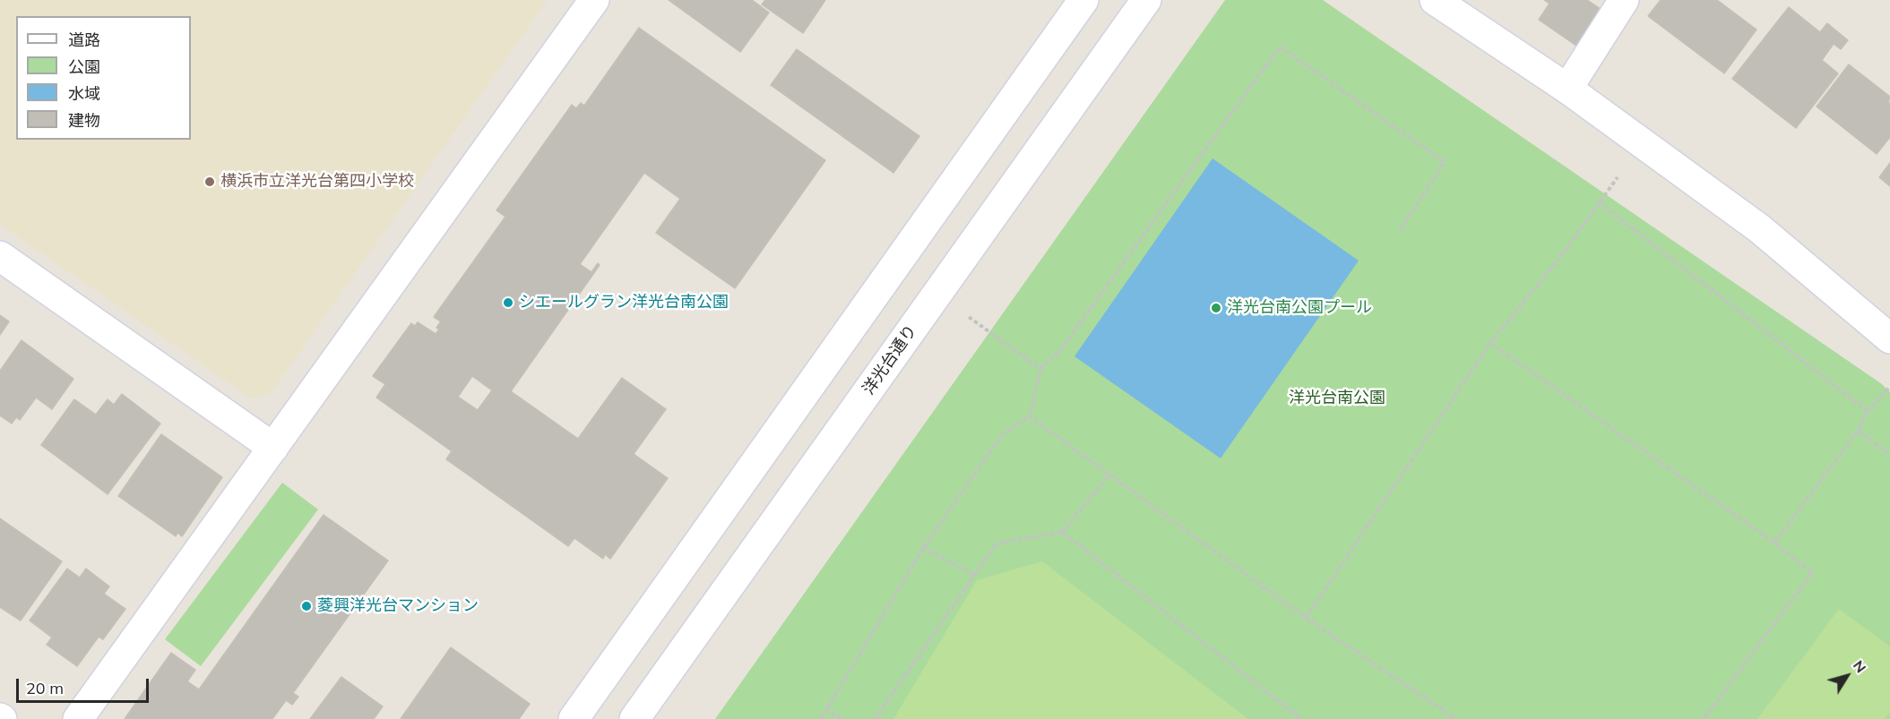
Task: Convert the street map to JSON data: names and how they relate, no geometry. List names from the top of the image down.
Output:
{
  "streets": {
    "street": ["洋光台通り"]
  },
  "parks": ["洋光台南公園"],
  "places": [
    "横浜市立洋光台第四小学校",
    "シエールグラン洋光台南公園",
    "洋光台南公園プール",
    "菱興洋光台マンション"
  ],
  "legend": [
    "道路",
    "公園",
    "水域",
    "建物"
  ],
  "scale_bar": "20 m",
  "north": "top right"
}
